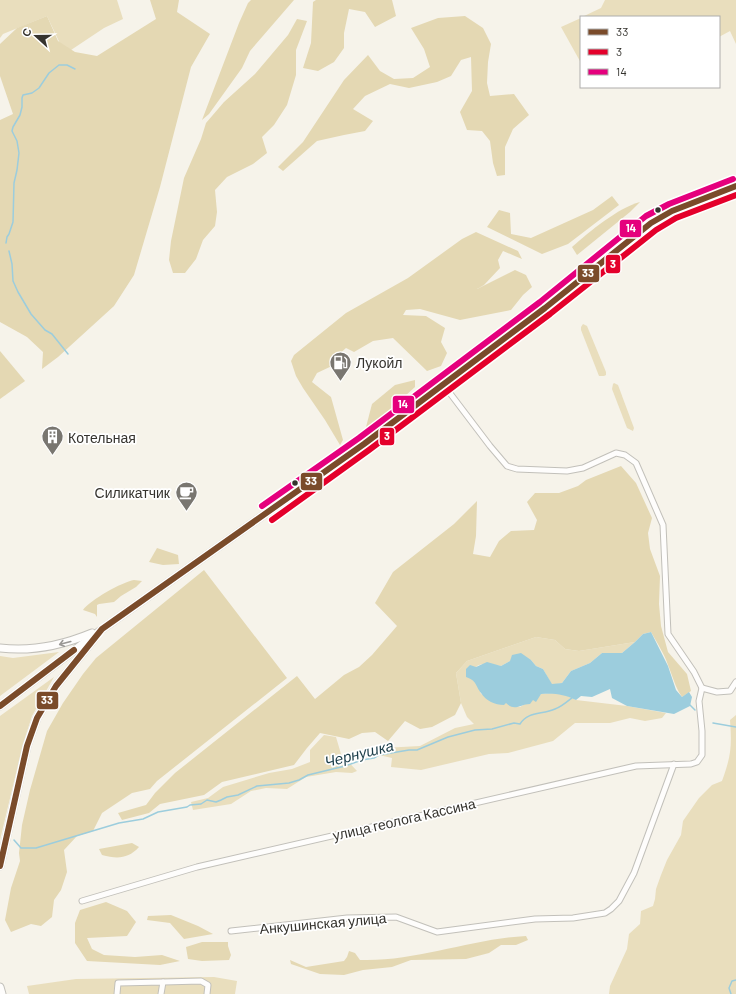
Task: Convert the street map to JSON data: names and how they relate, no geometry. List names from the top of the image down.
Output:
{
  "streets": {
    "street": ["улица геолога Кассина", "Анкушинская улица"]
  },
  "crossings": [
    ["улица геолога Кассина", "Анкушинская улица"]
  ],
  "water": ["Чернушка"],
  "places": {
    "fuel station": ["Лукойл"],
    "building": ["Котельная"],
    "cafe": ["Силикатчик"]
  },
  "lines": ["transit line 14", "transit line 33", "transit line 3"],
  "legend": ["33", "3", "14"],
  "north": "left"
}
